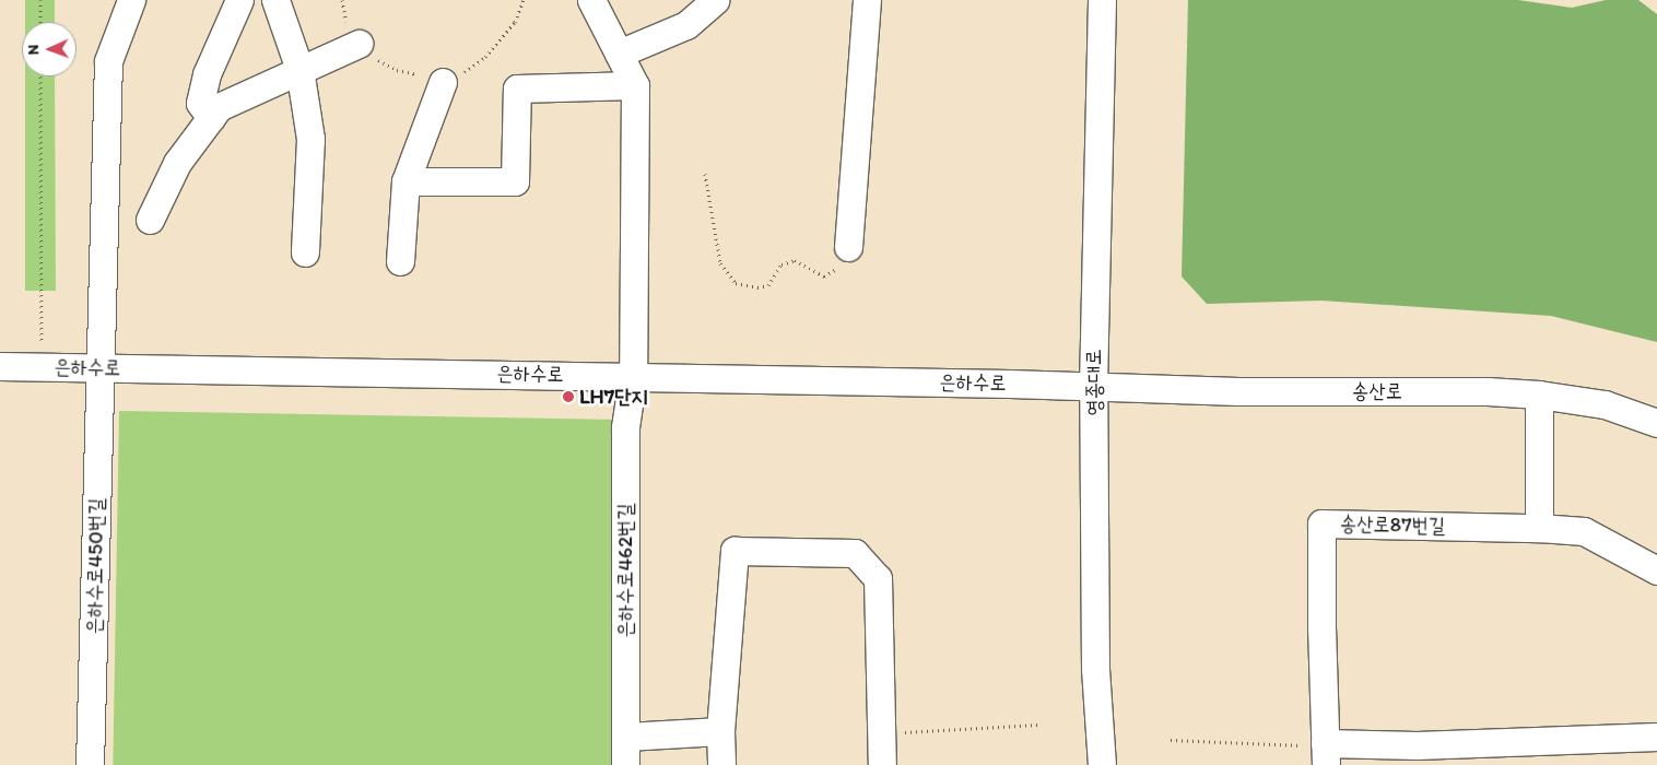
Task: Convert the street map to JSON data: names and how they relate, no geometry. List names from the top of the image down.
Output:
{
  "streets": {
    "street": [
      "은하수로",
      "영종대로",
      "송산로",
      "송산로87번길",
      "은하수로450번길",
      "은하수로462번길"
    ]
  },
  "crossings": [
    ["은하수로", "영종대로"],
    ["은하수로", "송산로"],
    ["은하수로", "은하수로450번길"],
    ["은하수로", "은하수로462번길"],
    ["영종대로", "송산로"]
  ],
  "places": ["LH7단지"],
  "north": "left"
}
